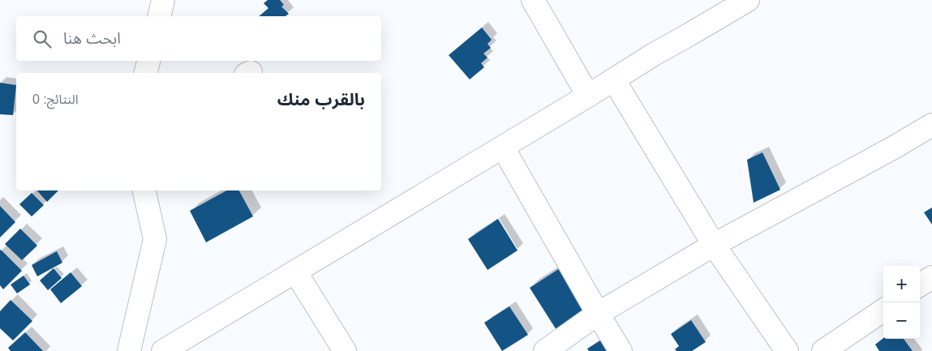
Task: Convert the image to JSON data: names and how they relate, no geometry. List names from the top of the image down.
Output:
{
  "page": {
    "search": "ابحث هنا",
    "heading": ["بالقرب منك", "النتائج: 0"],
    "map_buttons": ["+", "−"]
  }
}
